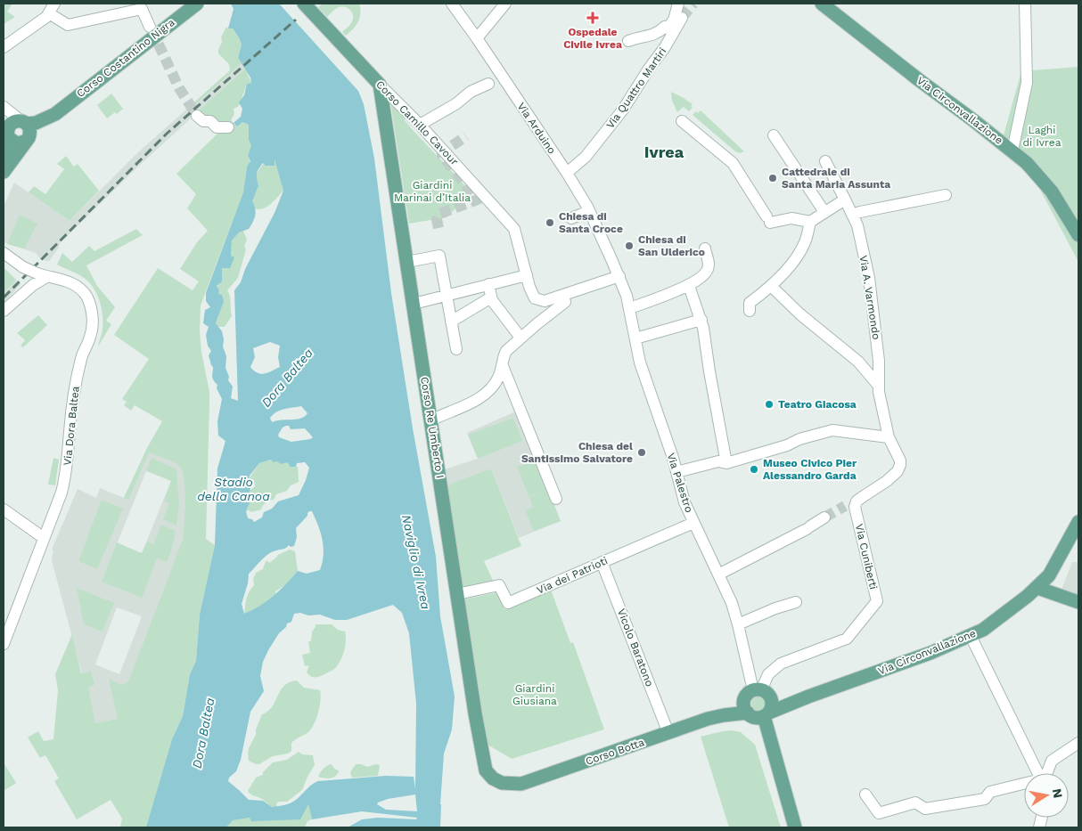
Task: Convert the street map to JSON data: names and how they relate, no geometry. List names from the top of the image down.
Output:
{
  "streets": {
    "main road": [
      "Corso Costantino Nigra",
      "Via Circonvallazione",
      "Corso Camillo Cavour",
      "Corso Re Umberto I",
      "Corso Botta"
    ],
    "street": [
      "Via Quattro Martiri",
      "Via Arduino",
      "Via A. Varmondo",
      "Via Dora Baltea",
      "Via Palestro",
      "Via Cuniberti",
      "Via dei Patrioti",
      "Vicolo Baratono"
    ]
  },
  "crossings": [
    ["Via Quattro Martiri", "Via Arduino"],
    ["Via Circonvallazione", "Corso Botta"],
    ["Corso Camillo Cavour", "Corso Re Umberto I"],
    ["Via Arduino", "Via Palestro"],
    ["Via A. Varmondo", "Via Cuniberti"],
    ["Corso Re Umberto I", "Via dei Patrioti"],
    ["Corso Re Umberto I", "Corso Botta"],
    ["Via Palestro", "Via Cuniberti"],
    ["Via Palestro", "Via dei Patrioti"],
    ["Via dei Patrioti", "Vicolo Baratono"],
    ["Vicolo Baratono", "Corso Botta"]
  ],
  "districts": ["Ivrea"],
  "water": ["Dora Baltea", "Stadio della Canoa", "Naviglio di Ivrea"],
  "parks": ["Laghi di Ivrea", "Giardini Marinai d’Italia", "Giardini Giusiana"],
  "places": {
    "health": ["Ospedale Civile Ivrea"],
    "other": [
      "Cattedrale di Santa Maria Assunta",
      "Chiesa di Santa Croce",
      "Chiesa di San Ulderico",
      "Teatro Giacosa",
      "Chiesa del Santissimo Salvatore",
      "Museo Civico Pier Alessandro Garda"
    ]
  },
  "north": "right"
}
